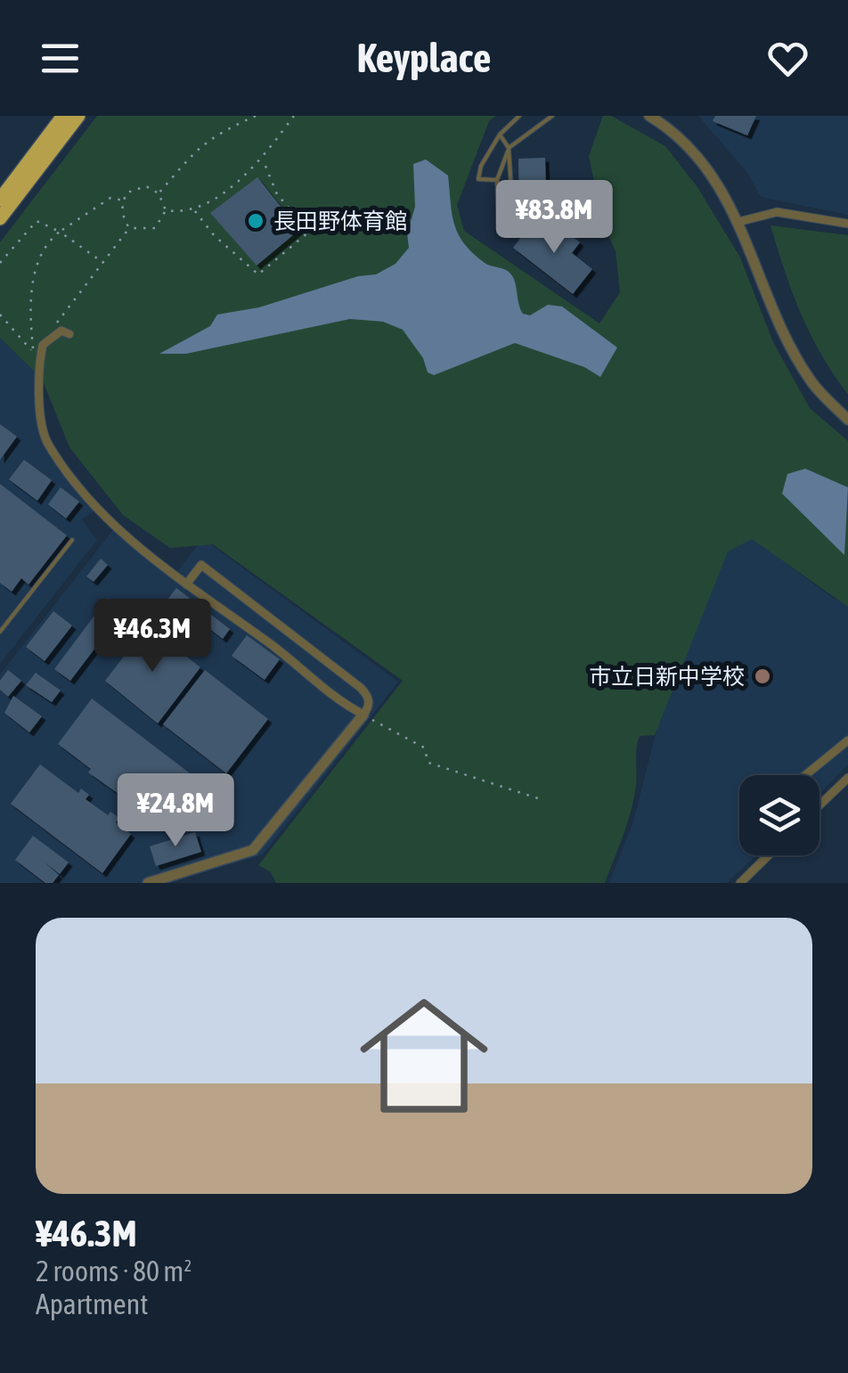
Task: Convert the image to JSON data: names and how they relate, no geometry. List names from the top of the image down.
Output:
{
  "places": ["長田野体育館", "市立日新中学校"],
  "page": {
    "header": "Keyplace",
    "price": ["¥83.8M", "¥46.3M", "¥24.8M"],
    "list": [
      {
        "name": "¥46.3M",
        "note": "2 rooms · 80 m² · Apartment"
      }
    ]
  }
}
